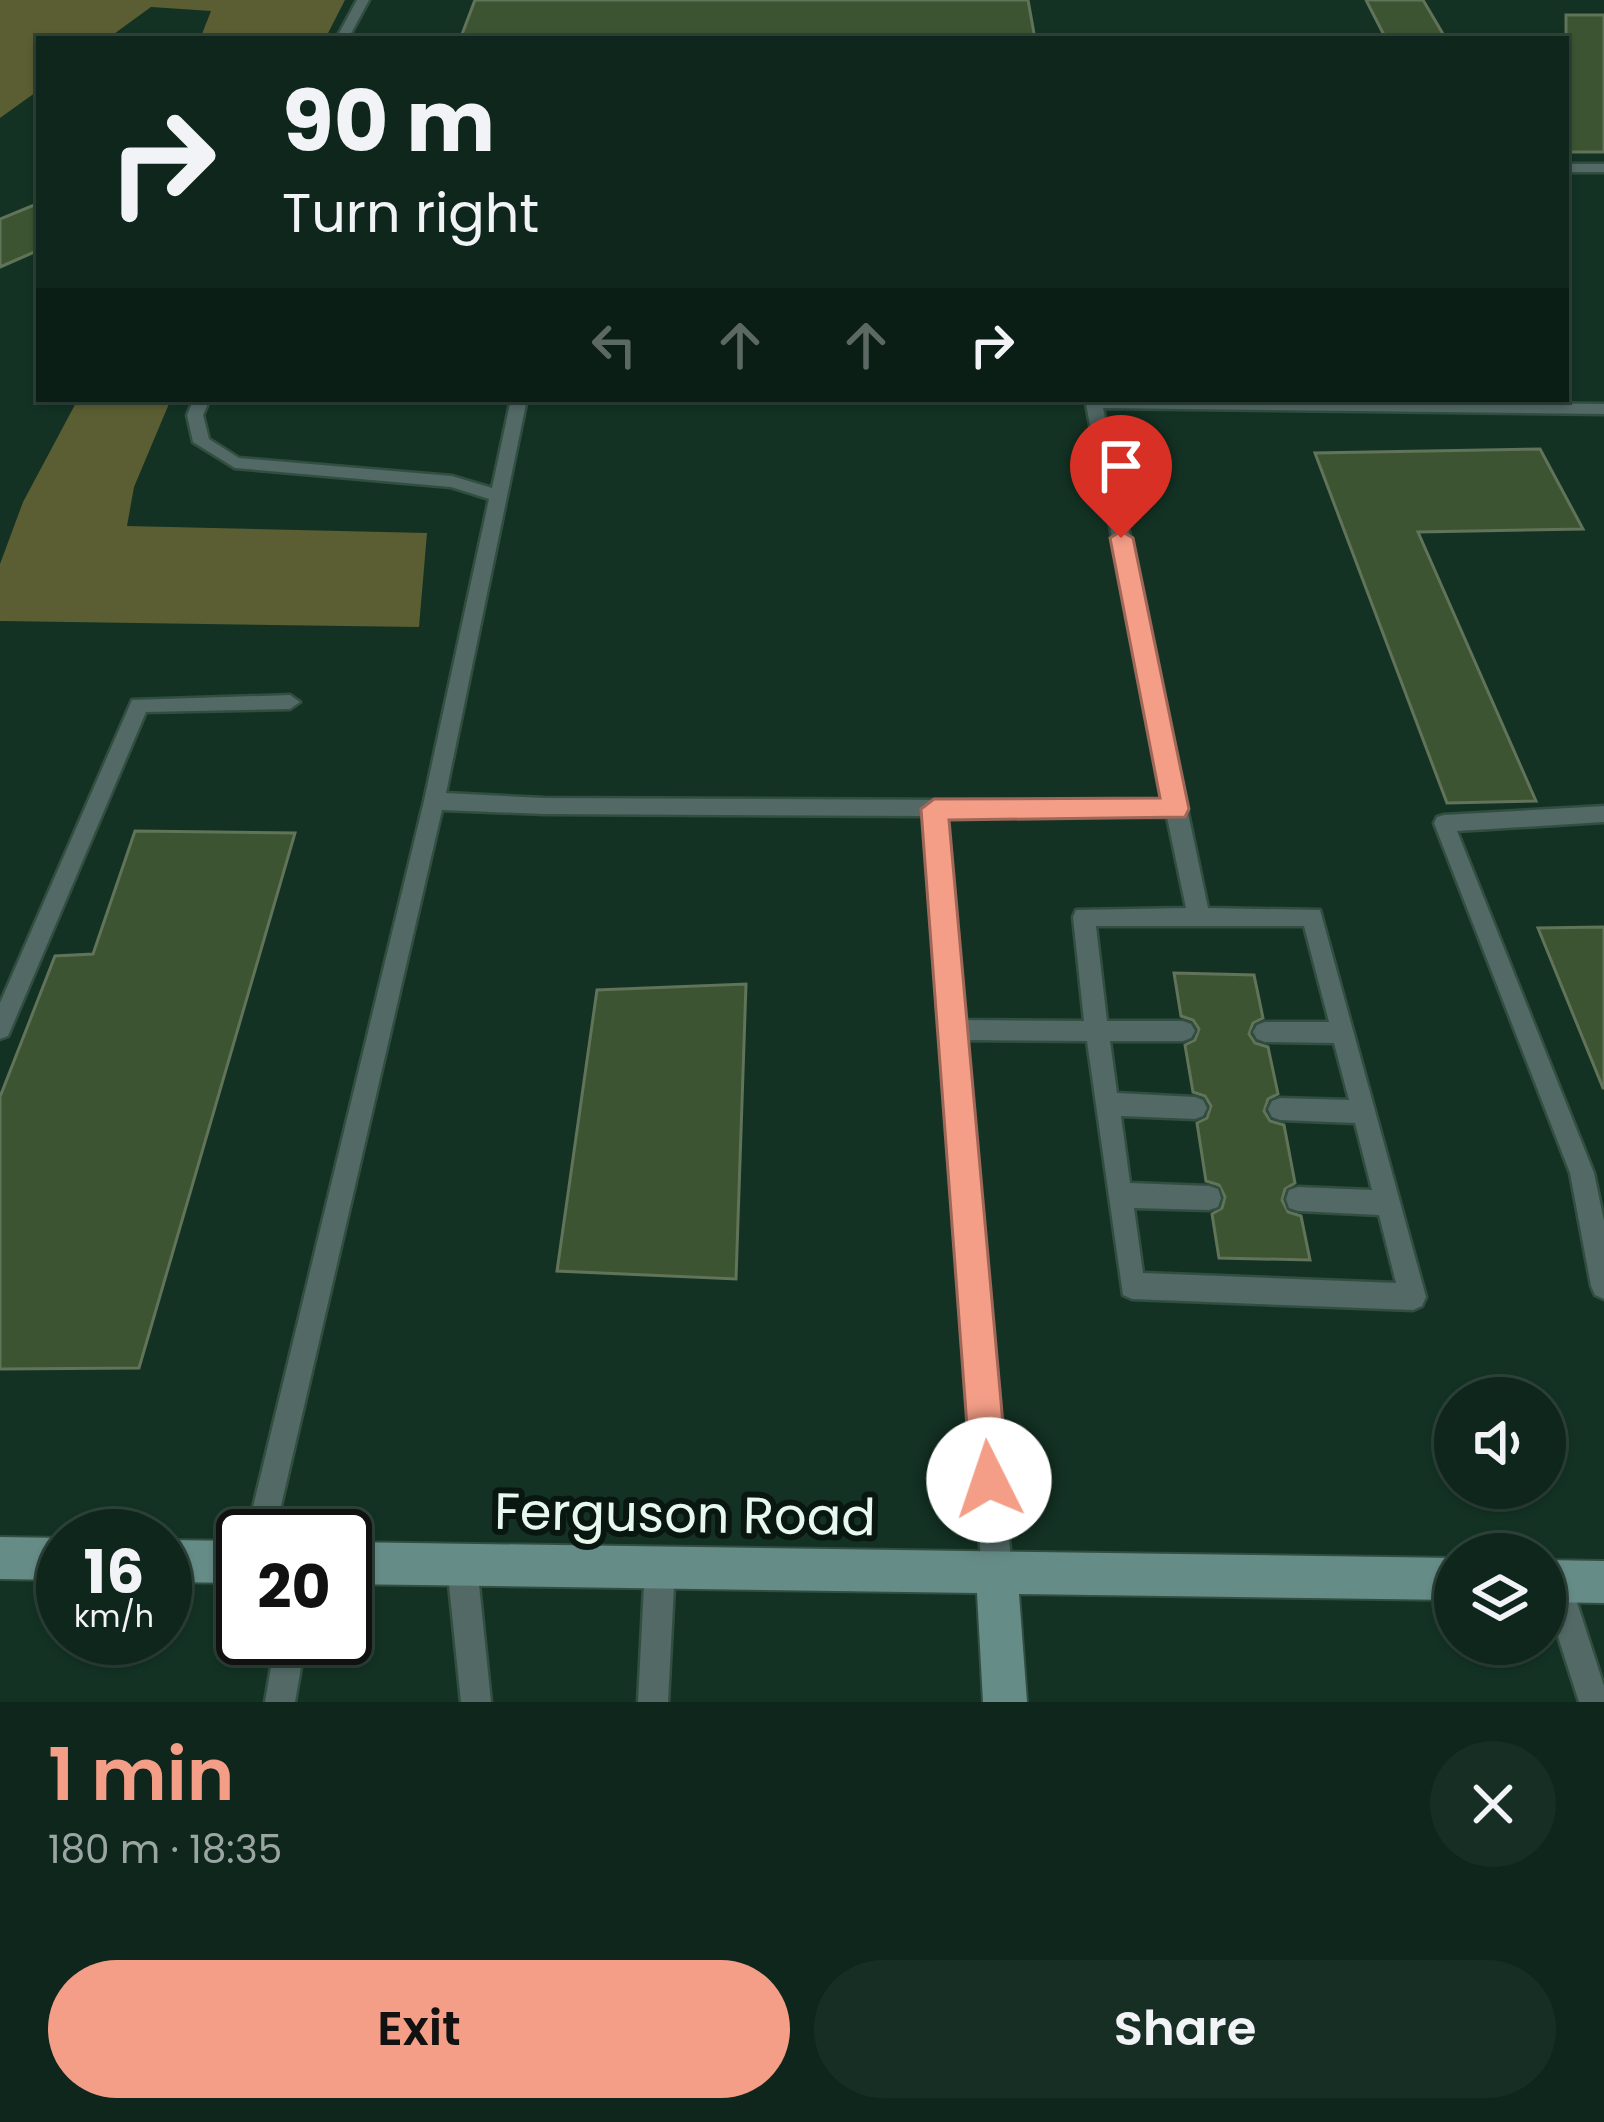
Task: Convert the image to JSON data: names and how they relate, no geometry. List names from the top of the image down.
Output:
{
  "streets": {
    "street": ["Ferguson Road"]
  },
  "page": {
    "turn": ["90 m", "Turn right"],
    "speed": "16 km/h",
    "limit": "20",
    "heading": ["1 min", "180 m · 18:35"],
    "buttons": ["Exit", "Share"]
  }
}
